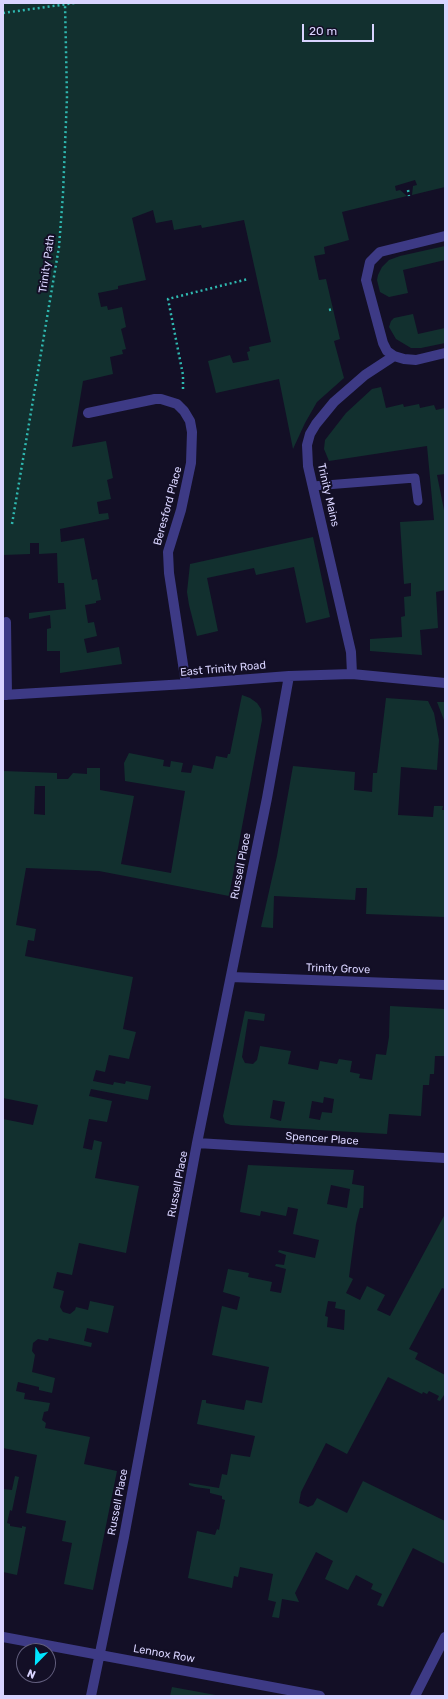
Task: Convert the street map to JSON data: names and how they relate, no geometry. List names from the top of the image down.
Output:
{
  "streets": {
    "street": [
      "Trinity Mains",
      "Beresford Place",
      "East Trinity Road",
      "Russell Place",
      "Trinity Grove",
      "Spencer Place",
      "Lennox Row"
    ],
    "path": ["Trinity Path"]
  },
  "crossings": [
    ["Trinity Mains", "East Trinity Road"],
    ["Beresford Place", "East Trinity Road"],
    ["East Trinity Road", "Russell Place"],
    ["Russell Place", "Trinity Grove"],
    ["Russell Place", "Spencer Place"],
    ["Russell Place", "Lennox Row"]
  ],
  "scale_bar": "20 m",
  "north": "bottom left"
}
